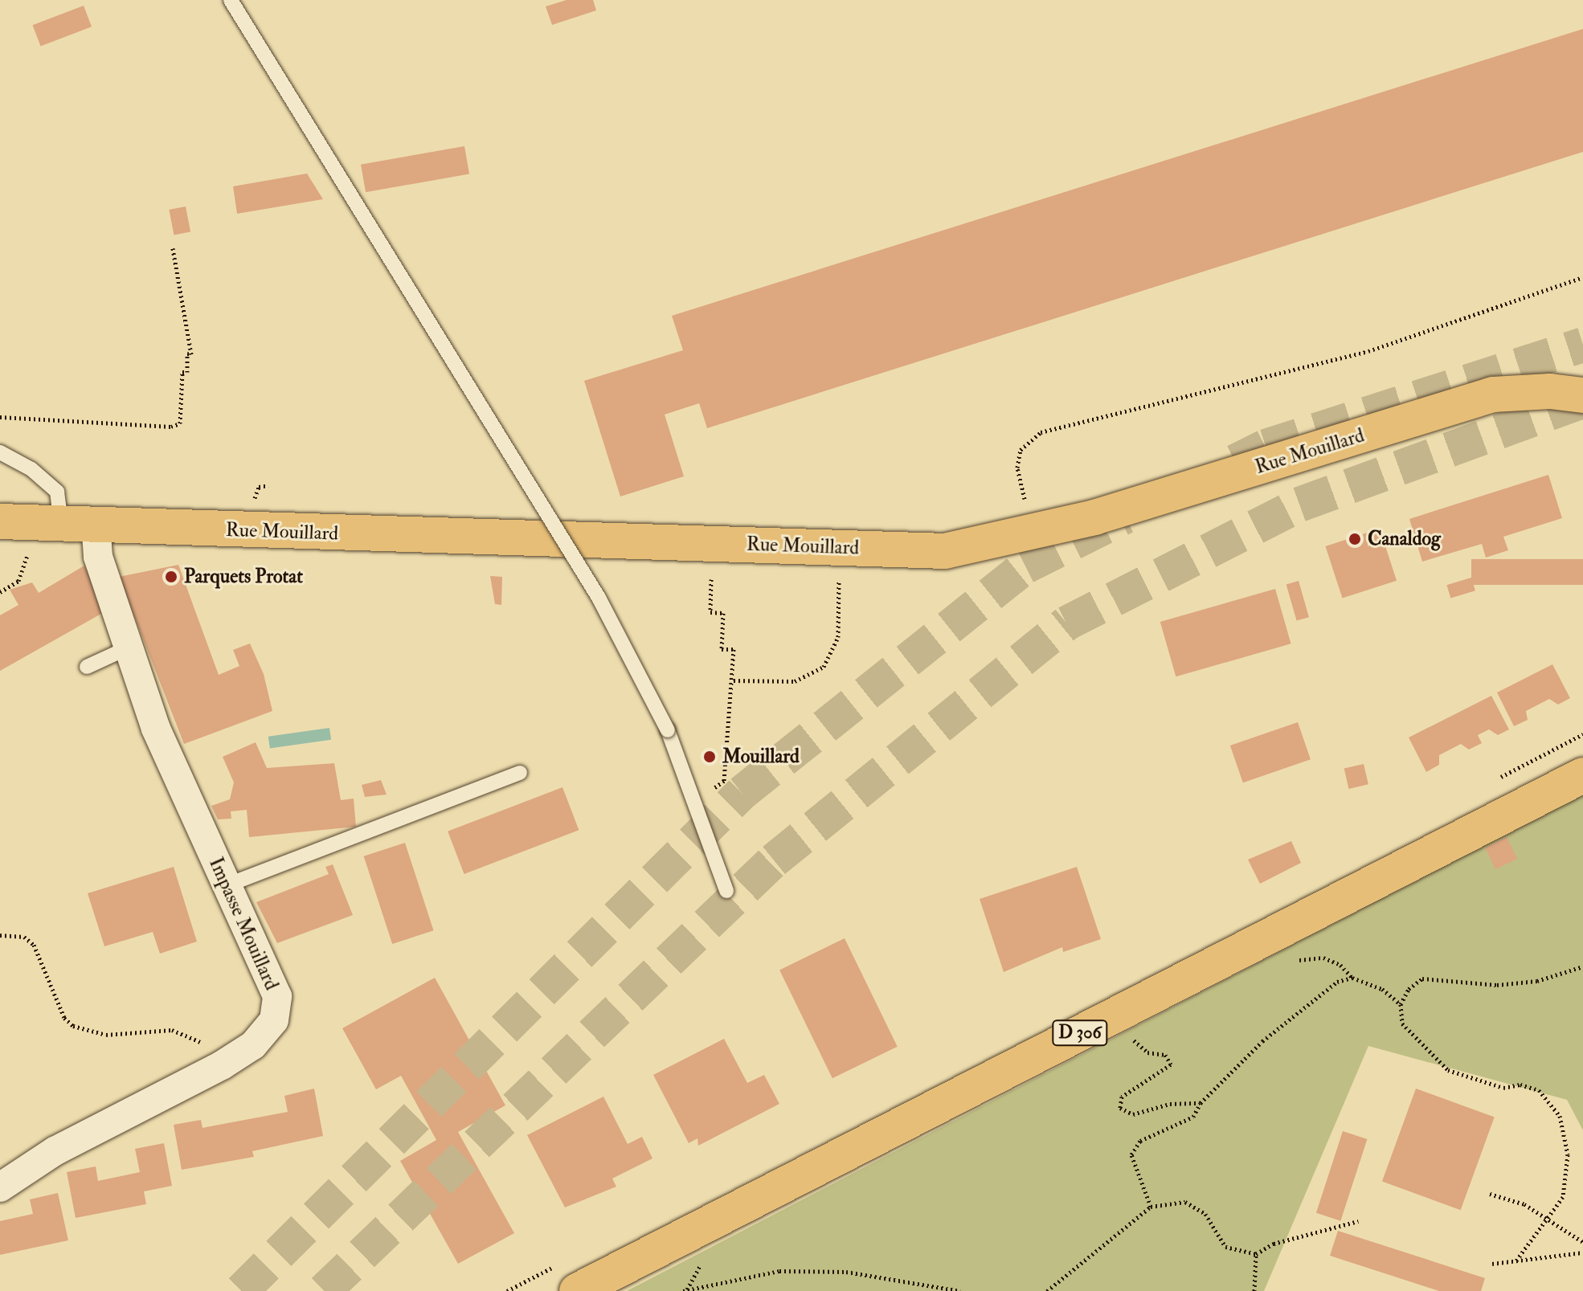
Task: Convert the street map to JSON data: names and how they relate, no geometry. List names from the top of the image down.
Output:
{
  "streets": {
    "main road": ["Rue Mouillard", "D 306"],
    "street": ["Impasse Mouillard"]
  },
  "crossings": [
    ["Rue Mouillard", "Impasse Mouillard"]
  ],
  "places": ["Canaldog", "Parquets Protat", "Mouillard"]
}
